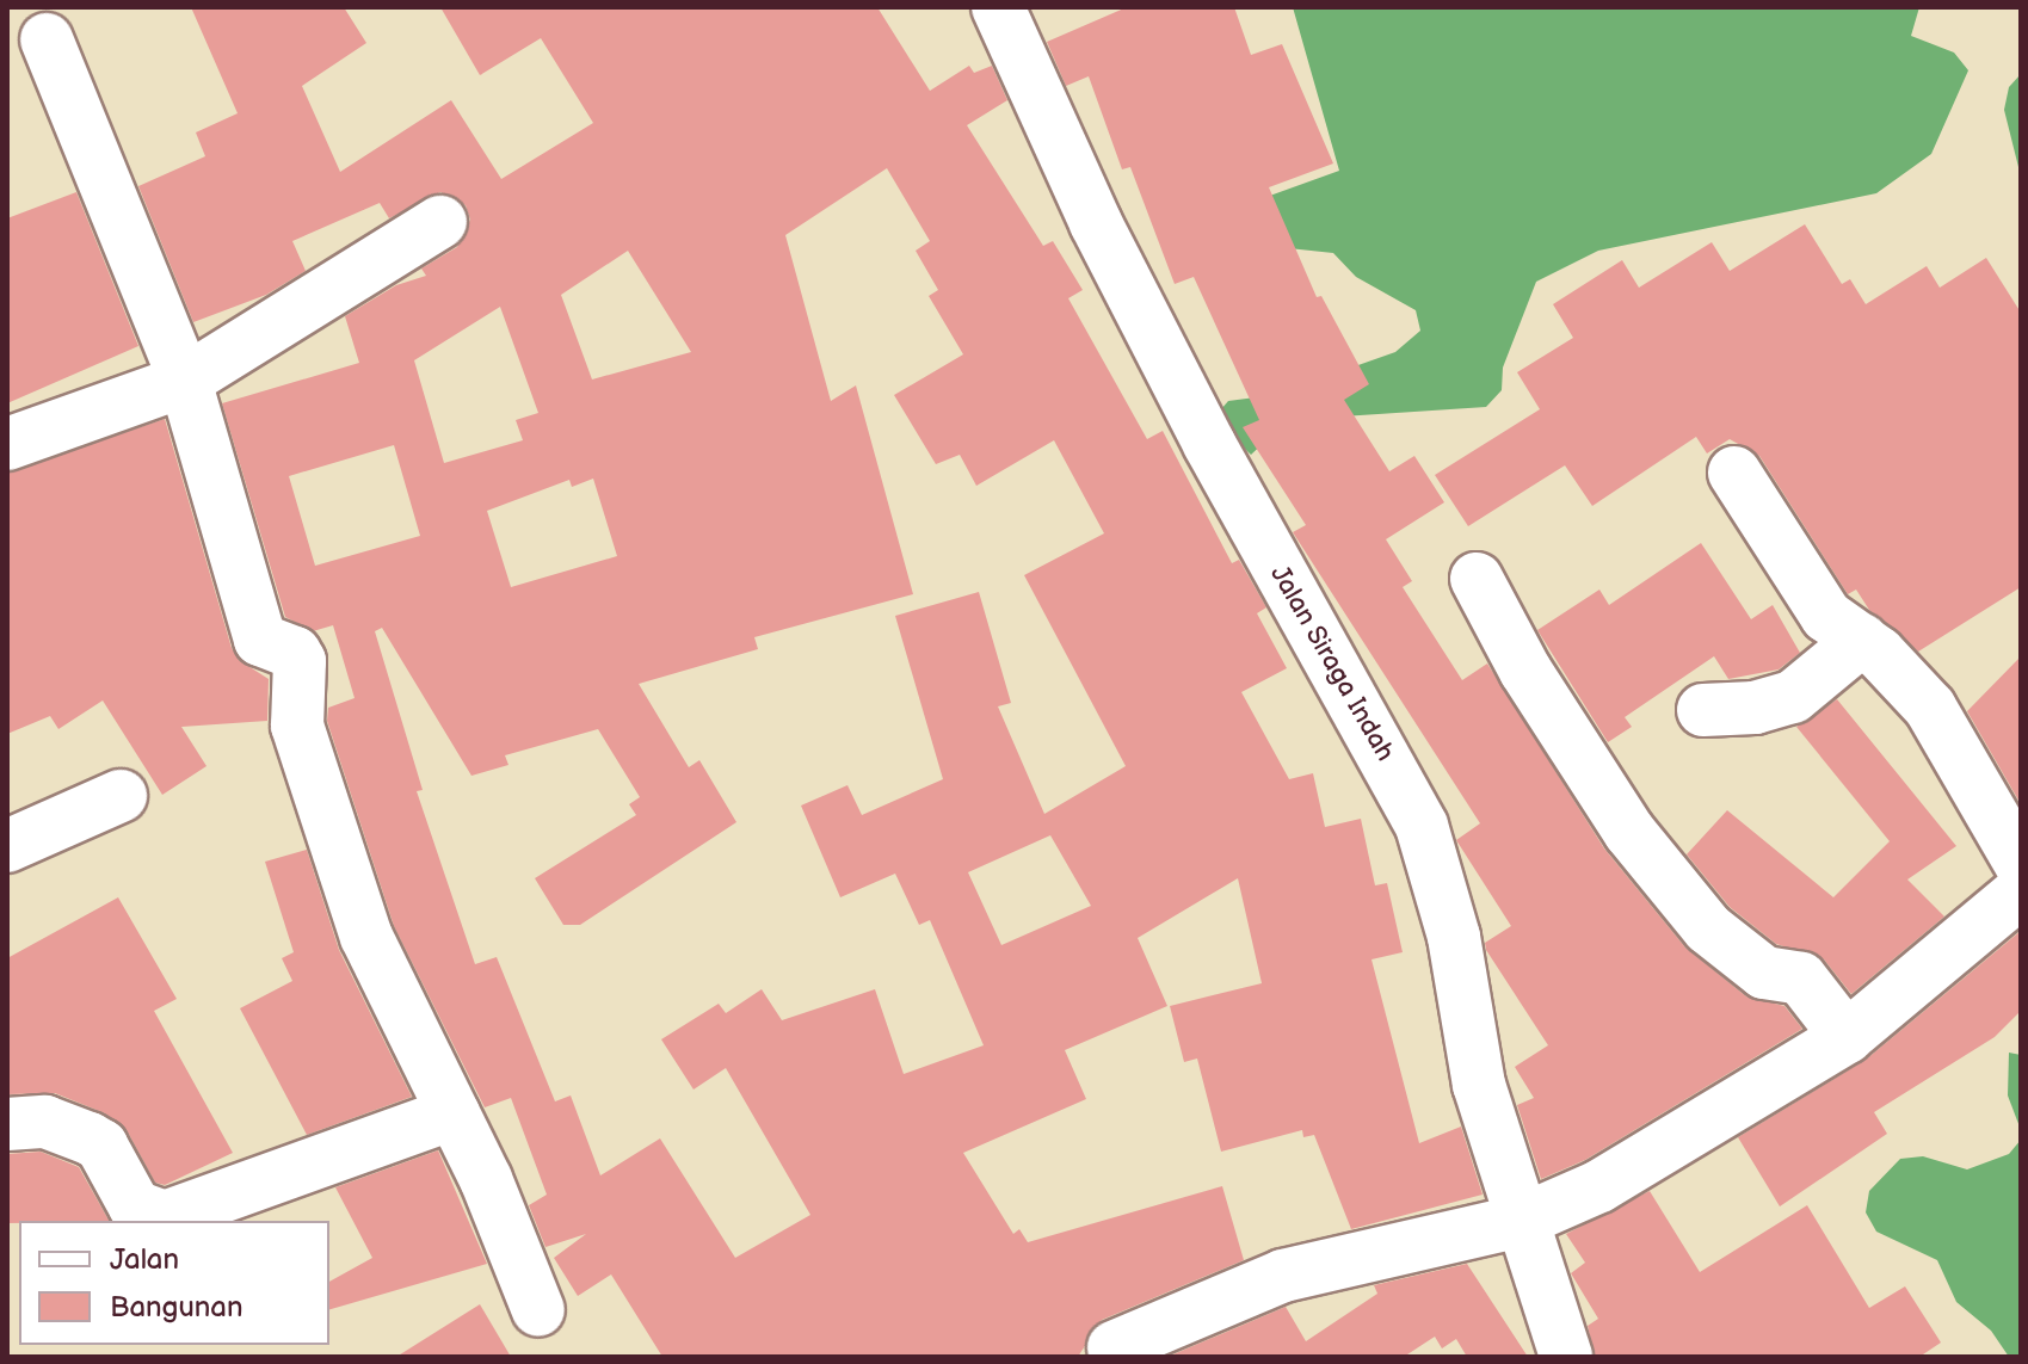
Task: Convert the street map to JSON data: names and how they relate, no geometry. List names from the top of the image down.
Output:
{
  "streets": {
    "street": ["Jalan Siraga Indah"]
  },
  "legend": ["Jalan", "Bangunan"]
}
